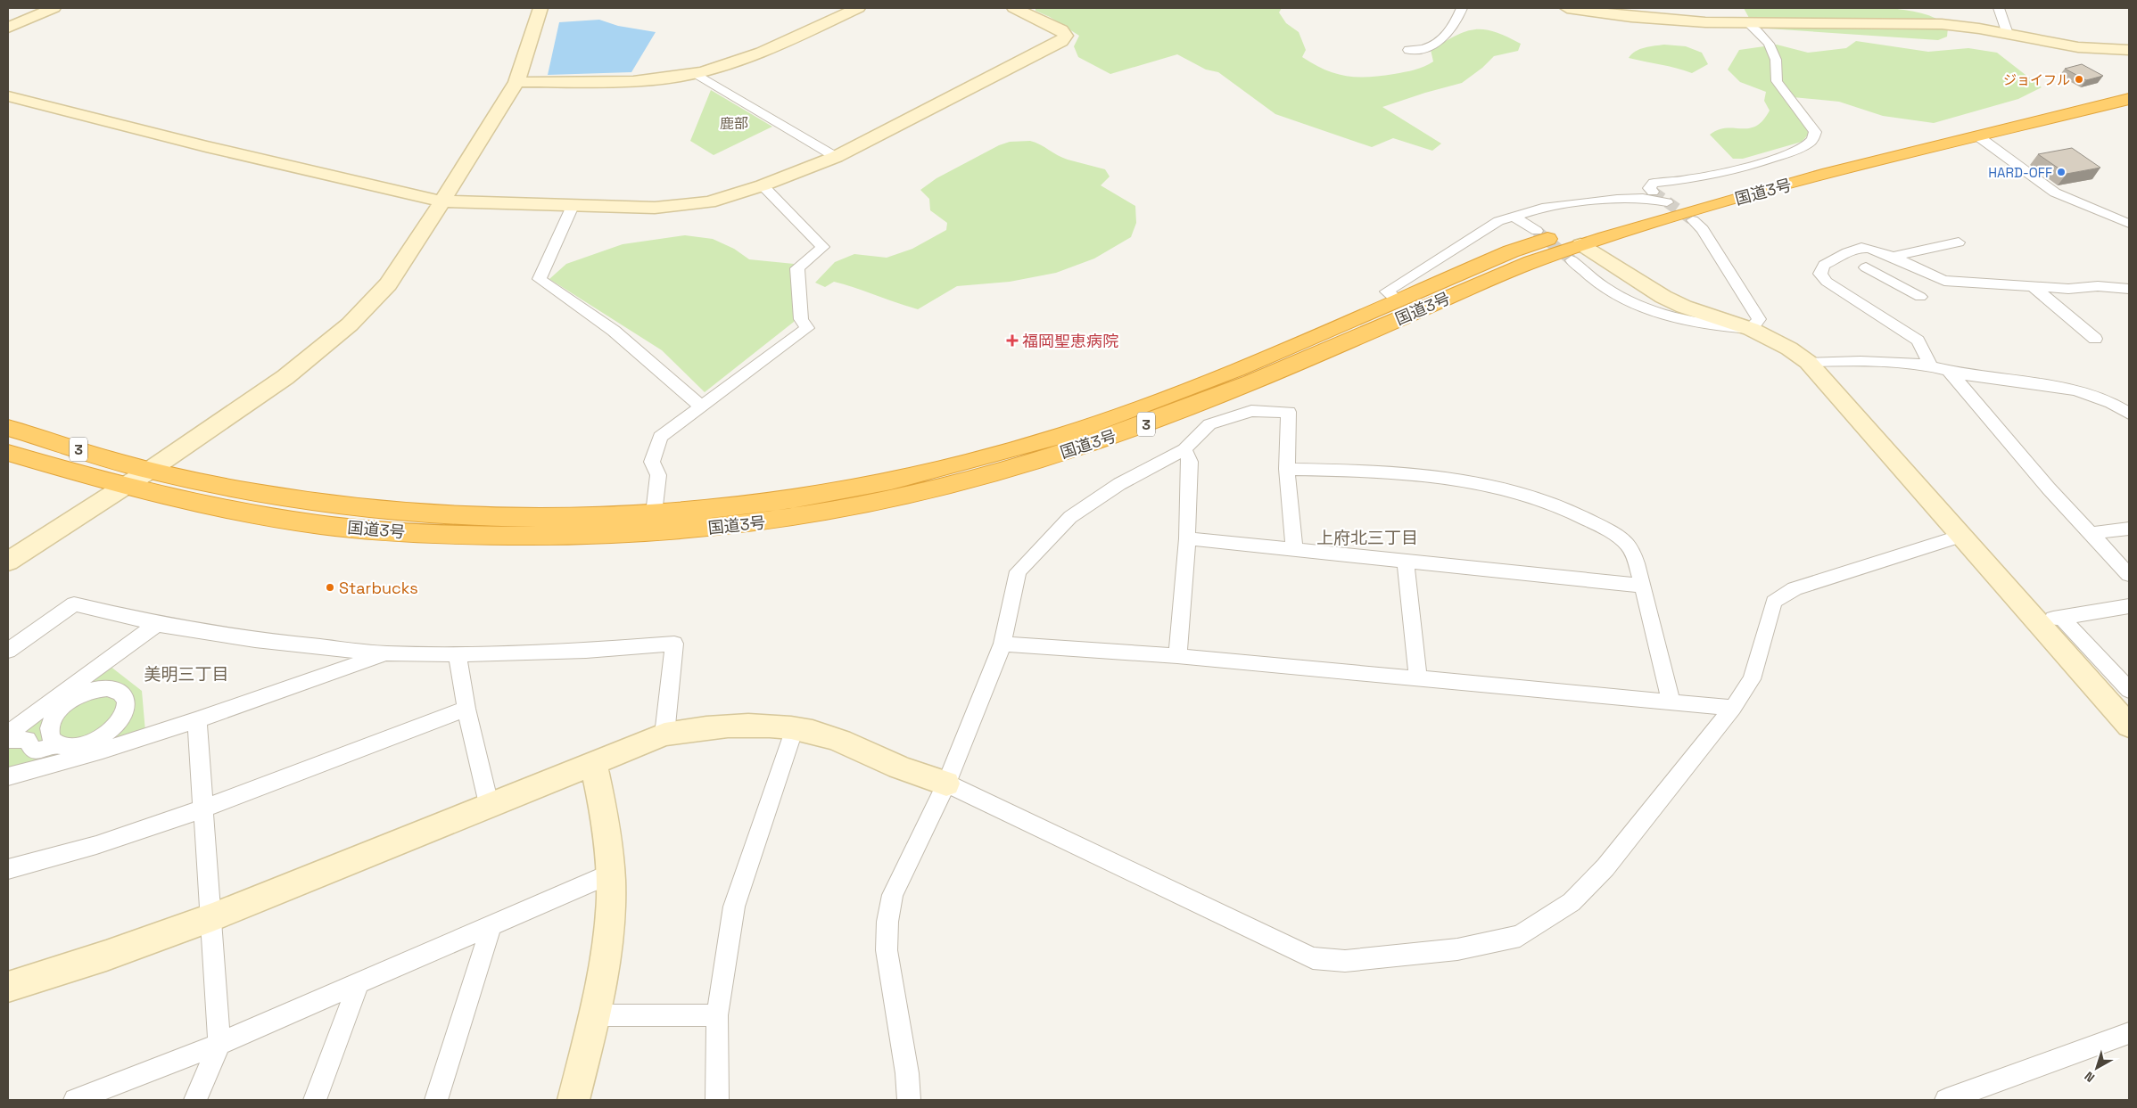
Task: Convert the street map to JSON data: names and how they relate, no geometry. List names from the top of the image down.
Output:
{
  "streets": {
    "highway": ["国道3号", "3"]
  },
  "districts": ["鹿部", "上府北三丁目", "美明三丁目"],
  "places": {
    "other": ["ジョイフル", "HARD-OFF", "Starbucks"],
    "health": ["福岡聖恵病院"]
  },
  "north": "bottom left"
}
